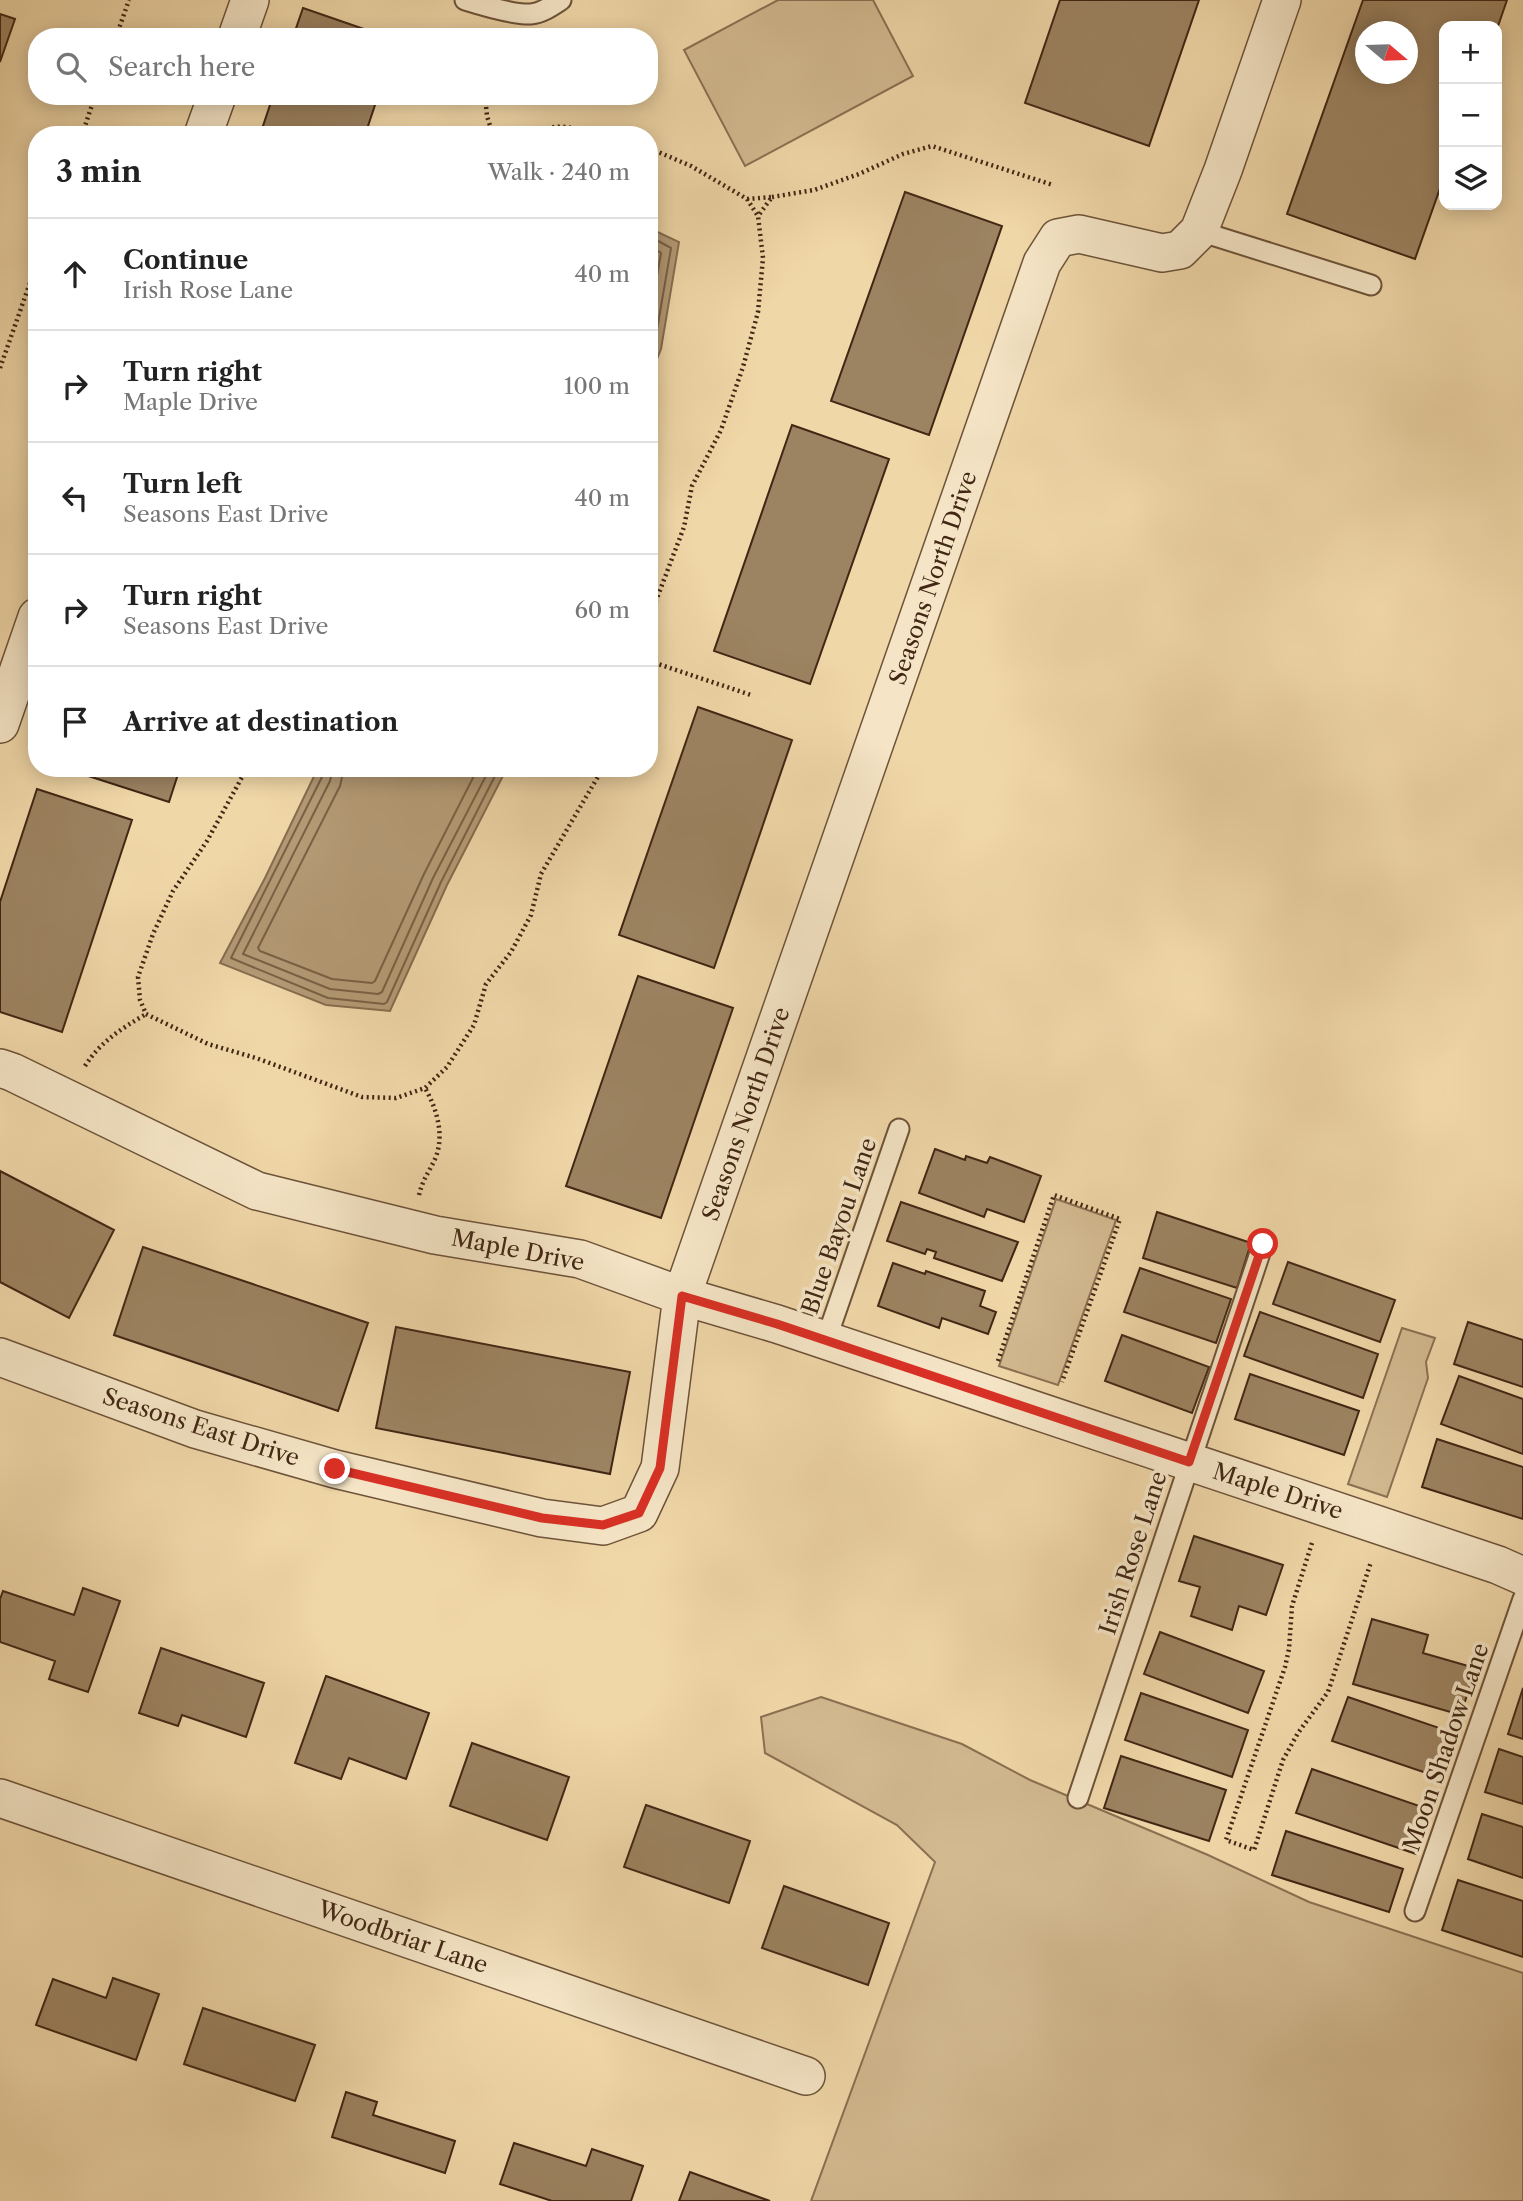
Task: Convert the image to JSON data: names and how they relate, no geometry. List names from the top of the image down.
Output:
{
  "streets": {
    "street": [
      "Seasons North Drive",
      "Maple Drive",
      "Seasons East Drive",
      "Woodbriar Lane"
    ],
    "lane": ["Blue Bayou Lane", "Irish Rose Lane", "Moon Shadow Lane"]
  },
  "crossings": [
    ["Seasons North Drive", "Maple Drive"],
    ["Seasons North Drive", "Seasons East Drive"],
    ["Blue Bayou Lane", "Maple Drive"],
    ["Maple Drive", "Seasons East Drive"],
    ["Maple Drive", "Irish Rose Lane"]
  ],
  "north": "right",
  "page": {
    "map_buttons": ["+", "−"],
    "search": "Search here",
    "heading": ["3 min", "Walk · 240 m"],
    "list": [
      ["Continue", "Irish Rose Lane", "40 m"],
      ["Turn right", "Maple Drive", "100 m"],
      ["Turn left", "Seasons East Drive", "40 m"],
      ["Turn right", "Seasons East Drive", "60 m"],
      "Arrive at destination"
    ]
  }
}
